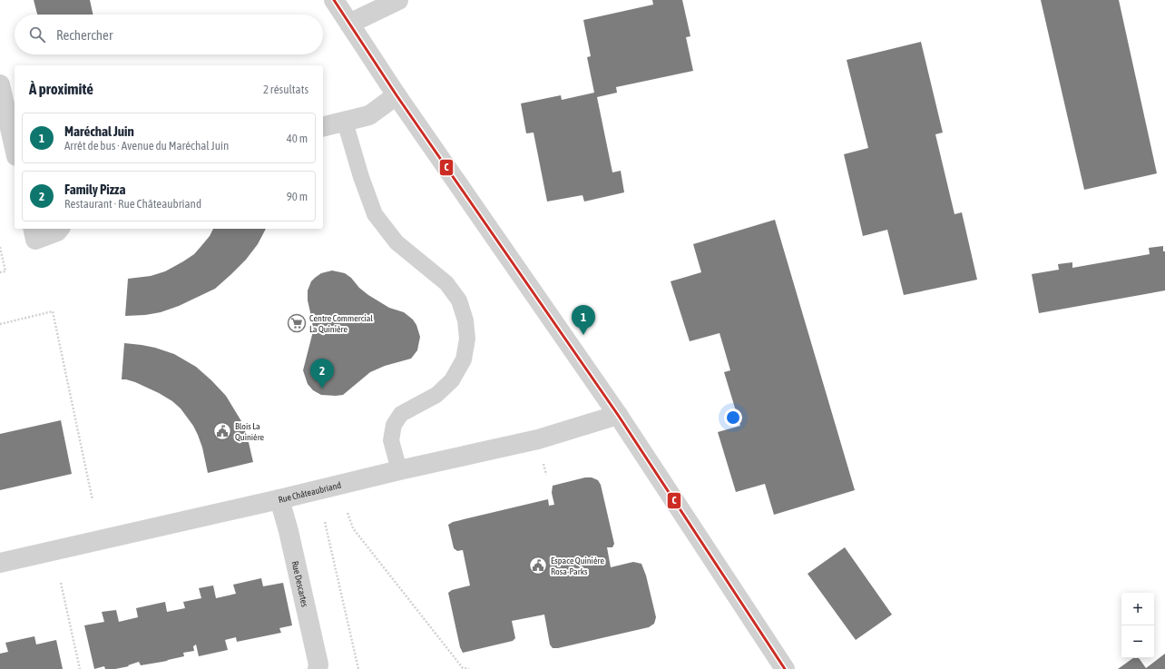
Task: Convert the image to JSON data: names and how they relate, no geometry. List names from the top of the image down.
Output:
{
  "streets": {
    "street": ["Rue Châteaubriand", "Rue Descartes"]
  },
  "crossings": [
    ["Rue Châteaubriand", "Rue Descartes"]
  ],
  "places": {
    "supermarket": ["Centre Commercial La Quinière"],
    "public building": ["Blois La Quinière", "Espace Quinière Rosa-Parks"]
  },
  "lines": ["transit line C"],
  "page": {
    "search": "Rechercher",
    "heading": ["À proximité", "2 résultats"],
    "list": [
      {
        "mark": "1",
        "name": "Maréchal Juin",
        "note": "Arrêt de bus · Avenue du Maréchal Juin",
        "value": "40 m"
      },
      {
        "mark": "2",
        "name": "Family Pizza",
        "note": "Restaurant · Rue Châteaubriand",
        "value": "90 m"
      }
    ],
    "pins": ["1", "2"],
    "map_buttons": ["+", "−"]
  }
}
